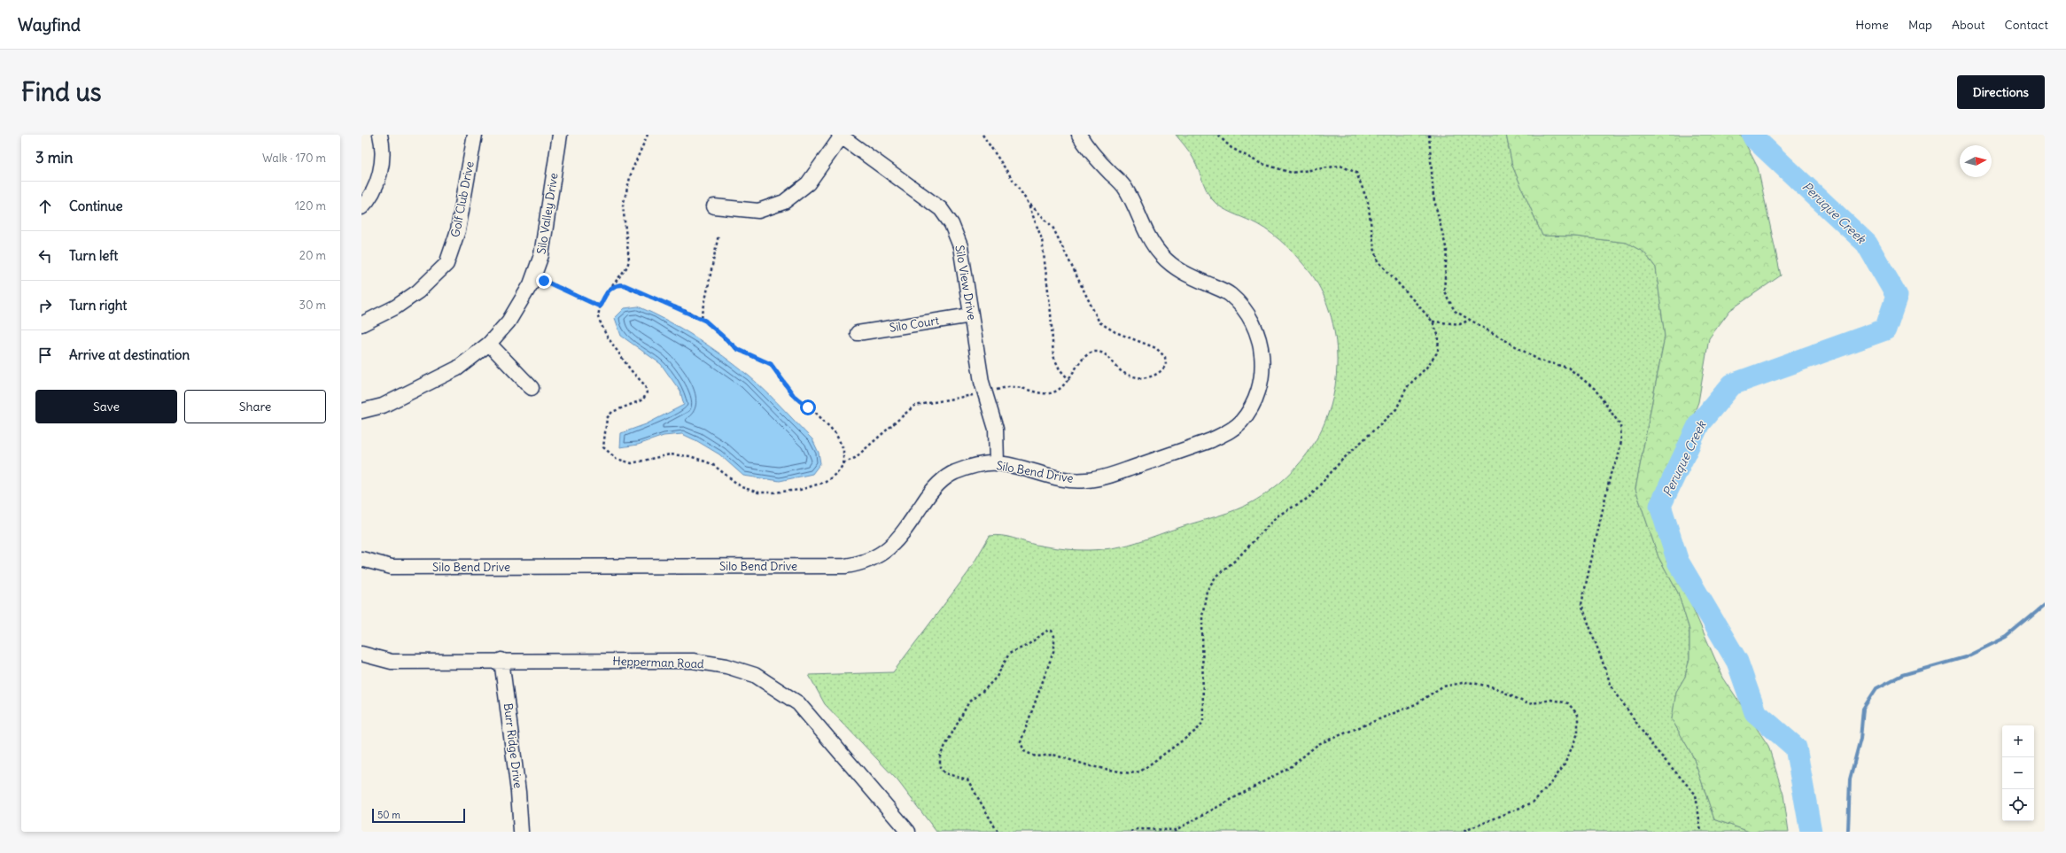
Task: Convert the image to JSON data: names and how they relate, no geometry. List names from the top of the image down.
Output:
{
  "streets": {
    "street": [
      "Golf Club Drive",
      "Silo Valley Drive",
      "Silo View Drive",
      "Silo Court",
      "Silo Bend Drive",
      "Hepperman Road",
      "Burr Ridge Drive"
    ]
  },
  "crossings": [
    ["Silo View Drive", "Silo Court"],
    ["Silo View Drive", "Silo Bend Drive"],
    ["Hepperman Road", "Burr Ridge Drive"]
  ],
  "water": ["Peruque Creek"],
  "scale_bar": "50 m",
  "north": "right",
  "page": {
    "header": "Wayfind",
    "nav": [
      "Home",
      "Map",
      "About",
      "Contact"
    ],
    "buttons": [
      "Directions",
      ["Save", "Share"]
    ],
    "title": "Find us",
    "heading": ["3 min", "Walk · 170 m"],
    "list": [
      ["Continue", "120 m"],
      ["Turn left", "20 m"],
      ["Turn right", "30 m"],
      "Arrive at destination"
    ],
    "map_buttons": ["+", "−"],
    "scale": "50 m"
  }
}
